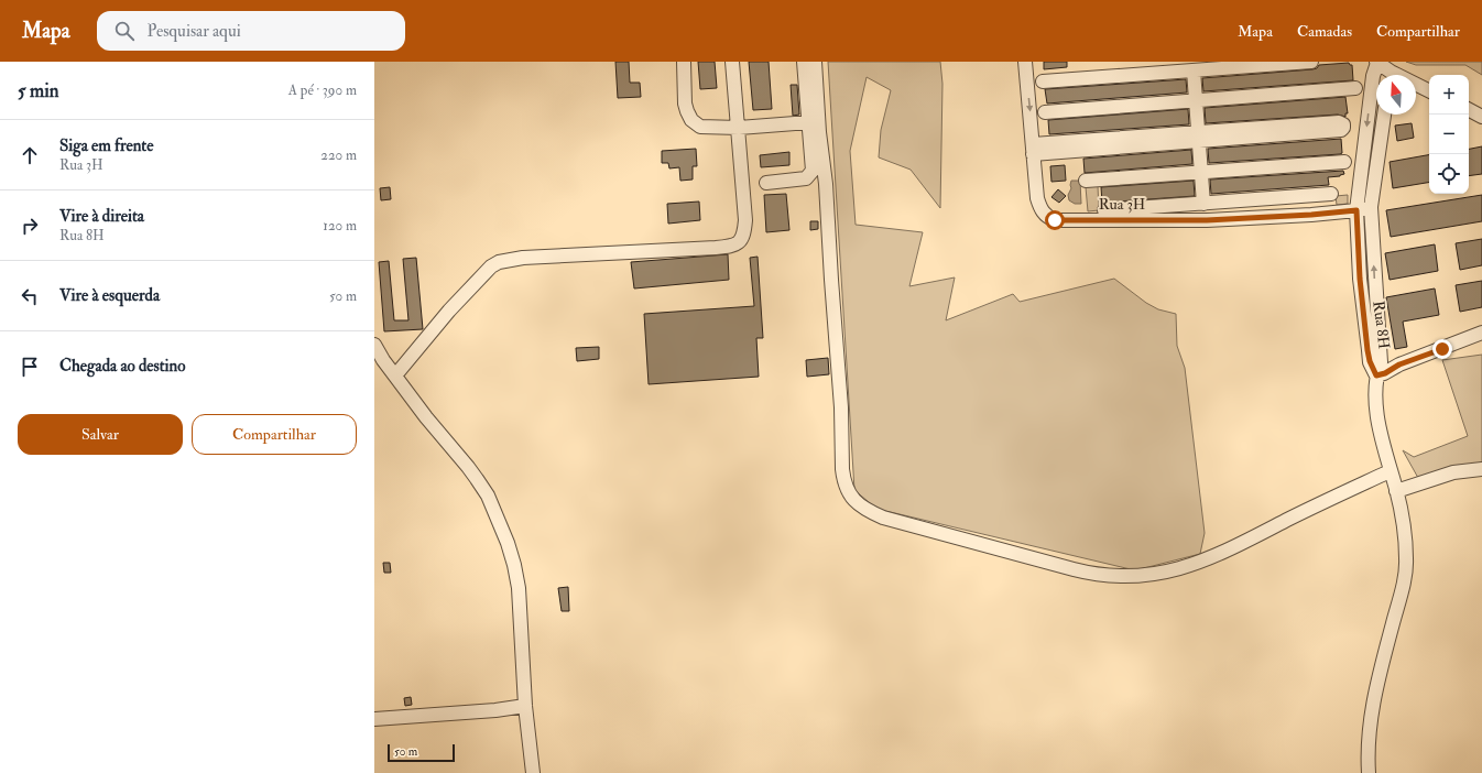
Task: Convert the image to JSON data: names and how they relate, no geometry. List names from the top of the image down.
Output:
{
  "streets": {
    "street": ["Rua 3H", "Rua 8H"]
  },
  "crossings": [
    ["Rua 3H", "Rua 8H"]
  ],
  "scale_bar": "50 m",
  "north": "top",
  "page": {
    "header": "Mapa",
    "search": "Pesquisar aqui",
    "nav": ["Mapa", "Camadas", "Compartilhar"],
    "heading": ["5 min", "A pé · 390 m"],
    "map_buttons": ["+", "−"],
    "list": [
      ["Siga em frente", "Rua 3H", "220 m"],
      ["Vire à direita", "Rua 8H", "120 m"],
      ["Vire à esquerda", "50 m"],
      "Chegada ao destino"
    ],
    "buttons": ["Salvar", "Compartilhar"],
    "scale": "50 m"
  }
}
